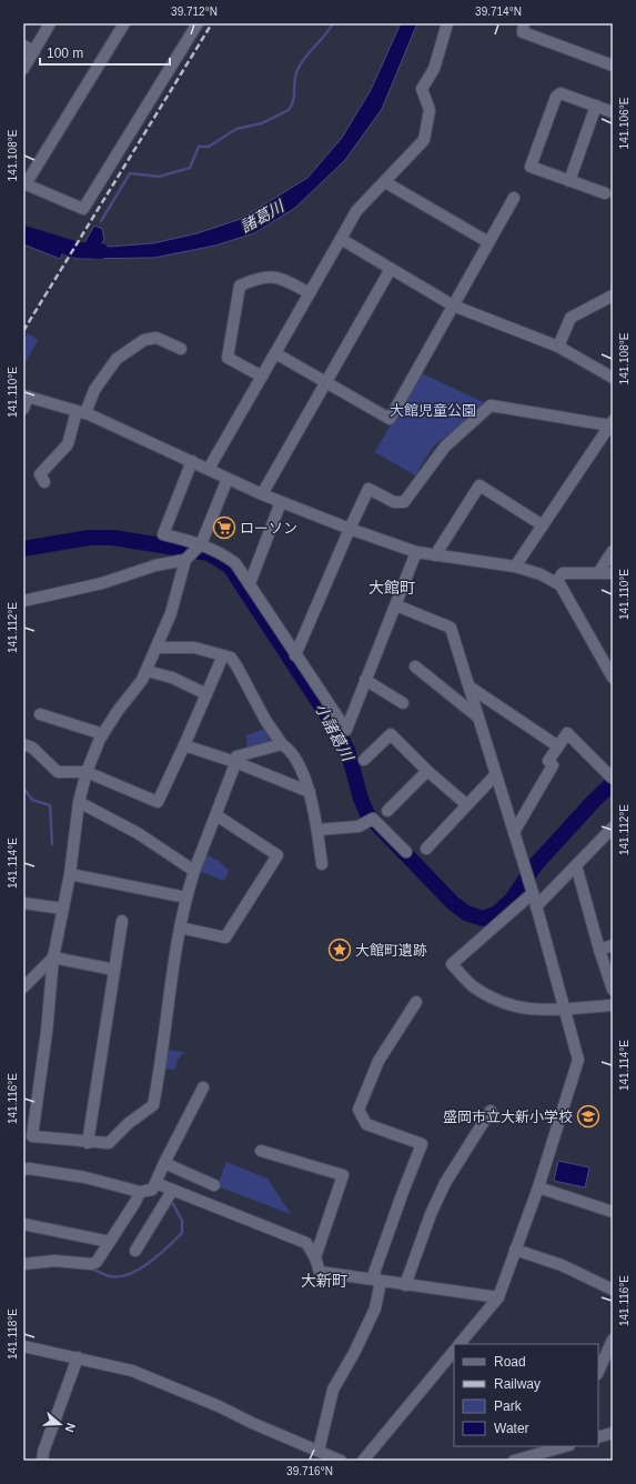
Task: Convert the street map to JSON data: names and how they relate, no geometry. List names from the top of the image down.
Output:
{
  "districts": ["大館町", "大新町"],
  "water": ["諸葛川", "小諸葛川"],
  "parks": ["大館児童公園"],
  "places": {
    "supermarket": ["ローソン"],
    "place": ["大館町遺跡"],
    "school or university": ["盛岡市立大新小学校"]
  },
  "legend": [
    "Road",
    "Railway",
    "Park",
    "Water"
  ],
  "scale_bar": "100 m",
  "north": "right",
  "coordinates": [
    "39.712°N",
    "39.714°N",
    "141.106°E",
    "141.108°E",
    "141.110°E",
    "141.112°E",
    "141.114°E",
    "141.116°E",
    "141.118°E",
    "39.716°N"
  ]
}
